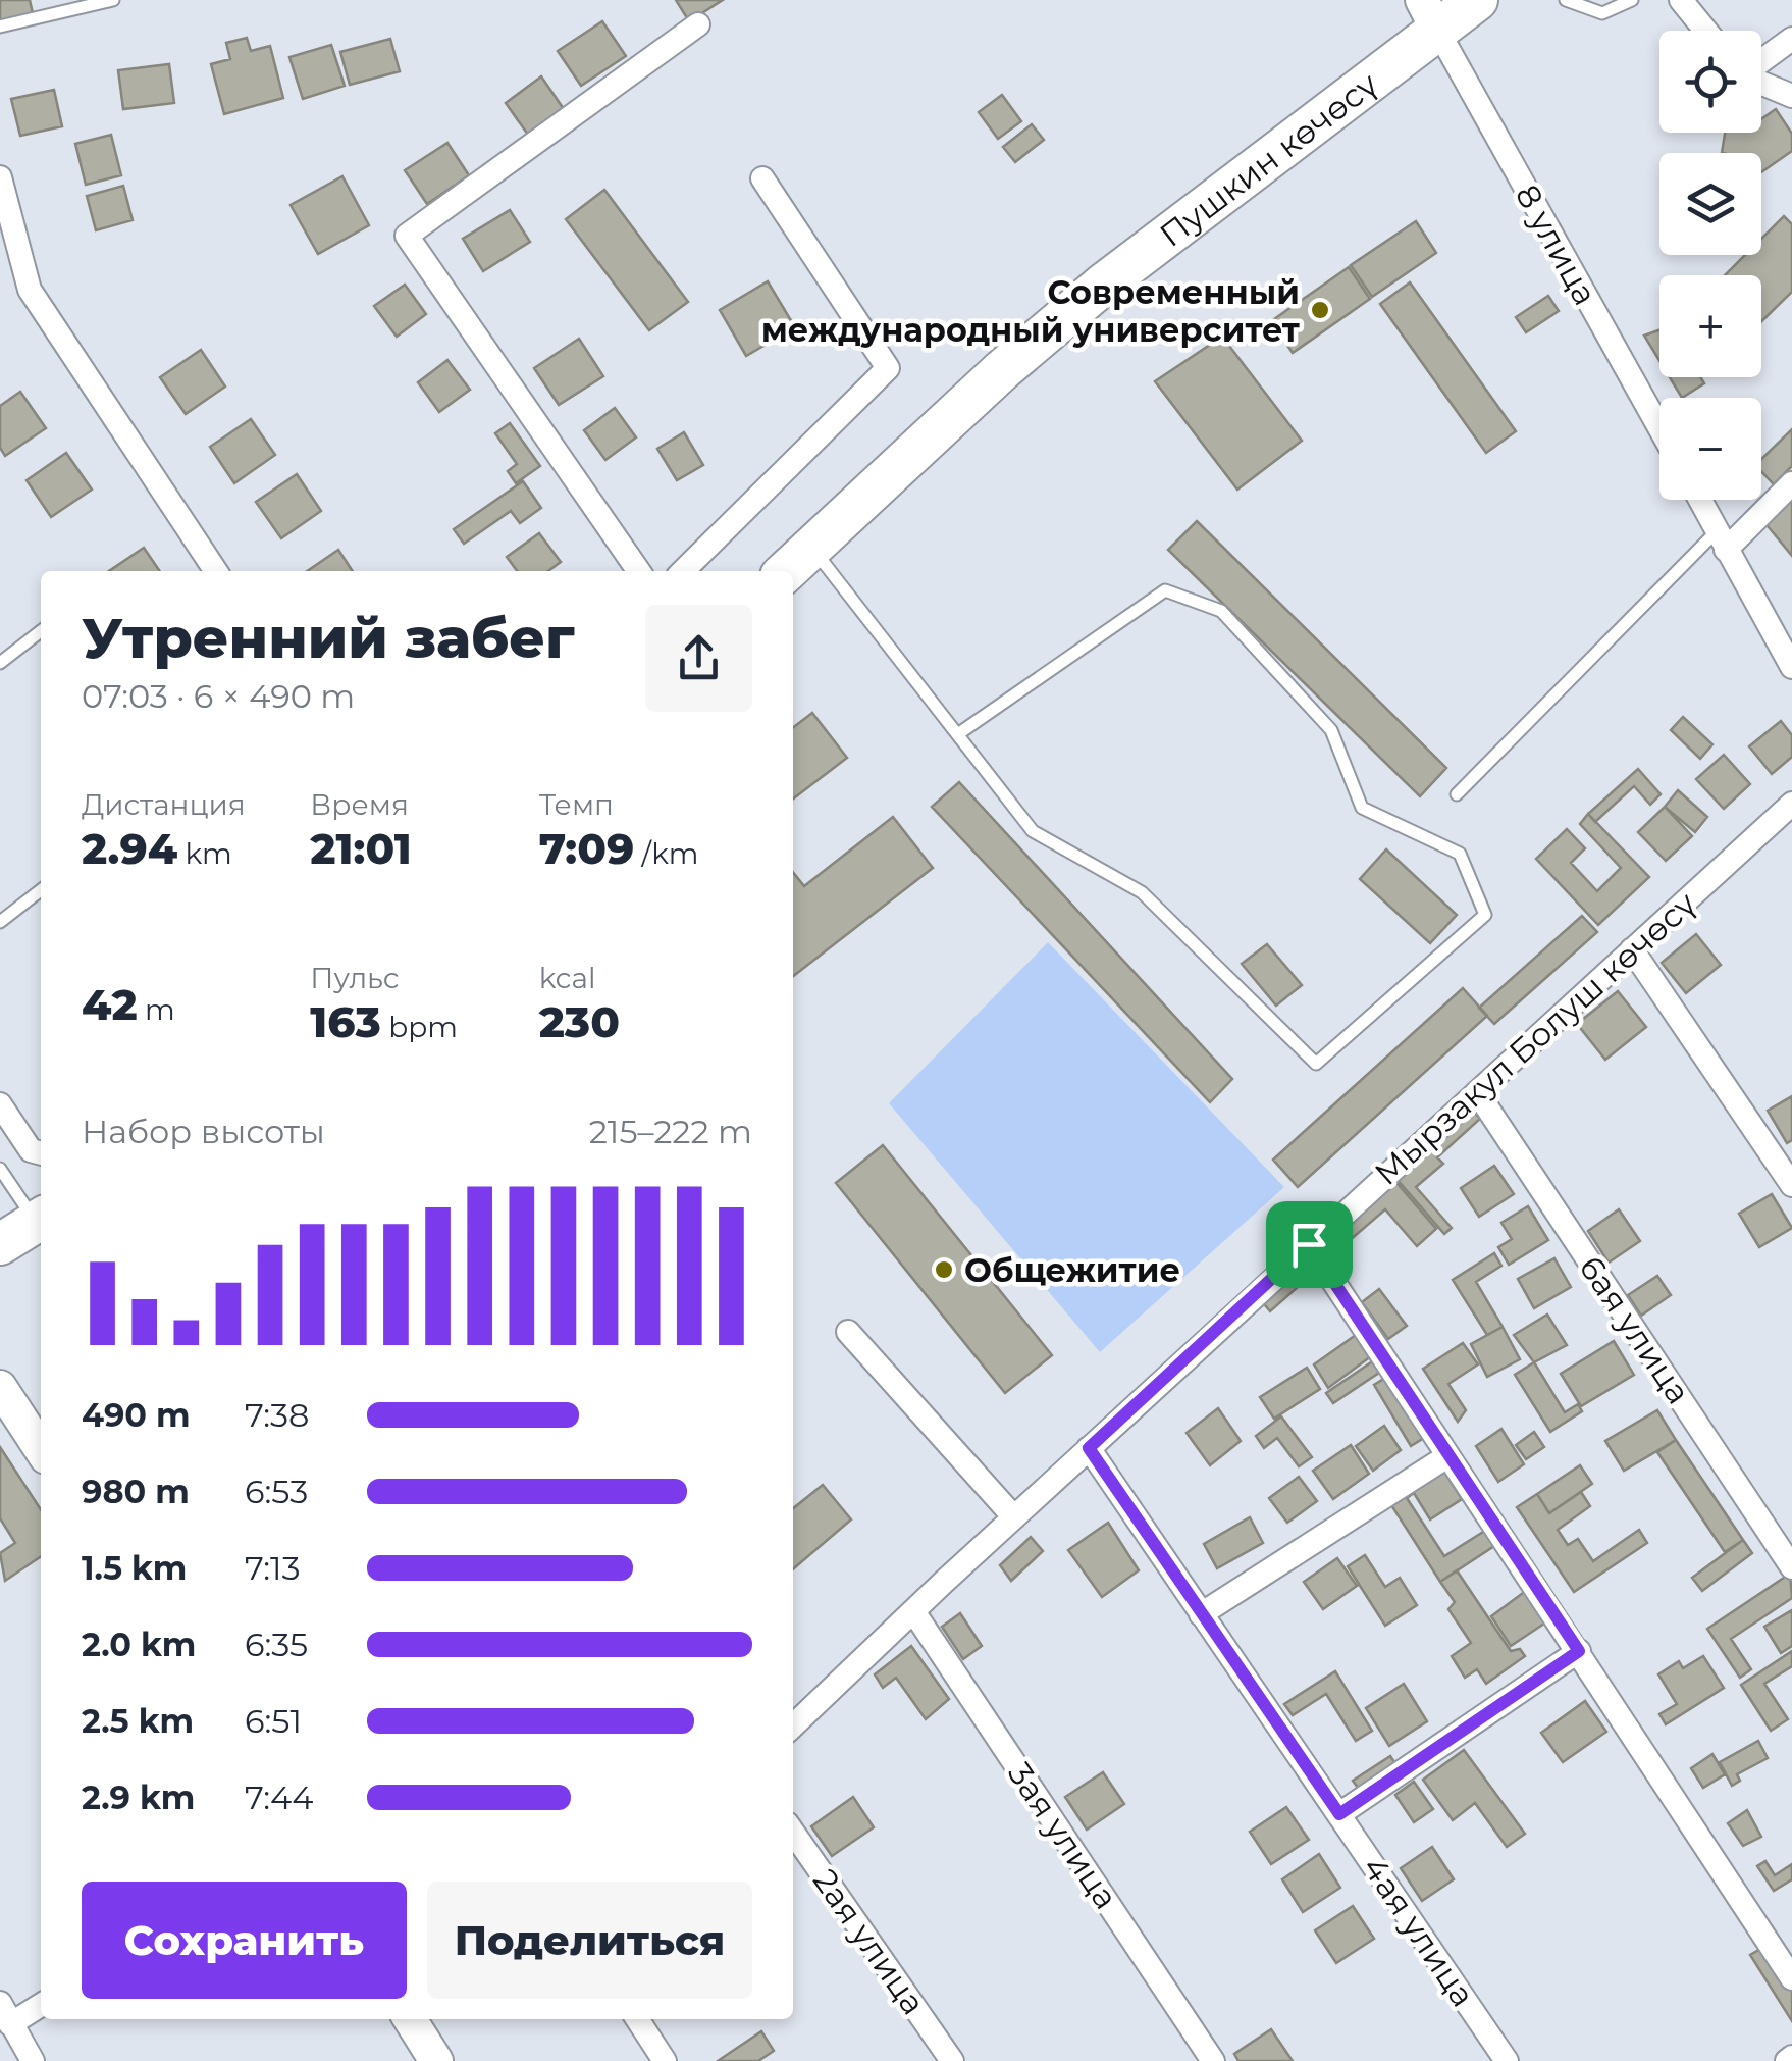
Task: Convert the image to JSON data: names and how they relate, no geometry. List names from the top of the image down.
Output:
{
  "streets": {
    "highway": ["Пушкин көчөсү"],
    "street": [
      "8 улица",
      "Мырзакул Болуш көчөсү",
      "6ая улица",
      "3ая улица",
      "4ая улица",
      "2ая улица"
    ]
  },
  "crossings": [
    ["Пушкин көчөсү", "8 улица"],
    ["Мырзакул Болуш көчөсү", "6ая улица"],
    ["Мырзакул Болуш көчөсү", "3ая улица"],
    ["Мырзакул Болуш көчөсү", "4ая улица"]
  ],
  "places": ["Современный международный университет", "Общежитие"],
  "page": {
    "map_buttons": ["+", "−"],
    "heading": ["Утренний забег", "07:03 · 6 × 490 m"],
    "stats": [
      ["Дистанция", "2.94 km"],
      ["Время", "21:01"],
      ["Темп", "7:09 /km"],
      ["42 m"],
      ["Пульс", "163 bpm"],
      ["kcal", "230"]
    ],
    "chart": ["Набор высоты", "215–222 m"],
    "list": [
      {
        "name": "490 m",
        "note": "7:38"
      },
      {
        "name": "980 m",
        "note": "6:53"
      },
      {
        "name": "1.5 km",
        "note": "7:13"
      },
      {
        "name": "2.0 km",
        "note": "6:35"
      },
      {
        "name": "2.5 km",
        "note": "6:51"
      },
      {
        "name": "2.9 km",
        "note": "7:44"
      }
    ],
    "buttons": ["Сохранить", "Поделиться"]
  }
}
